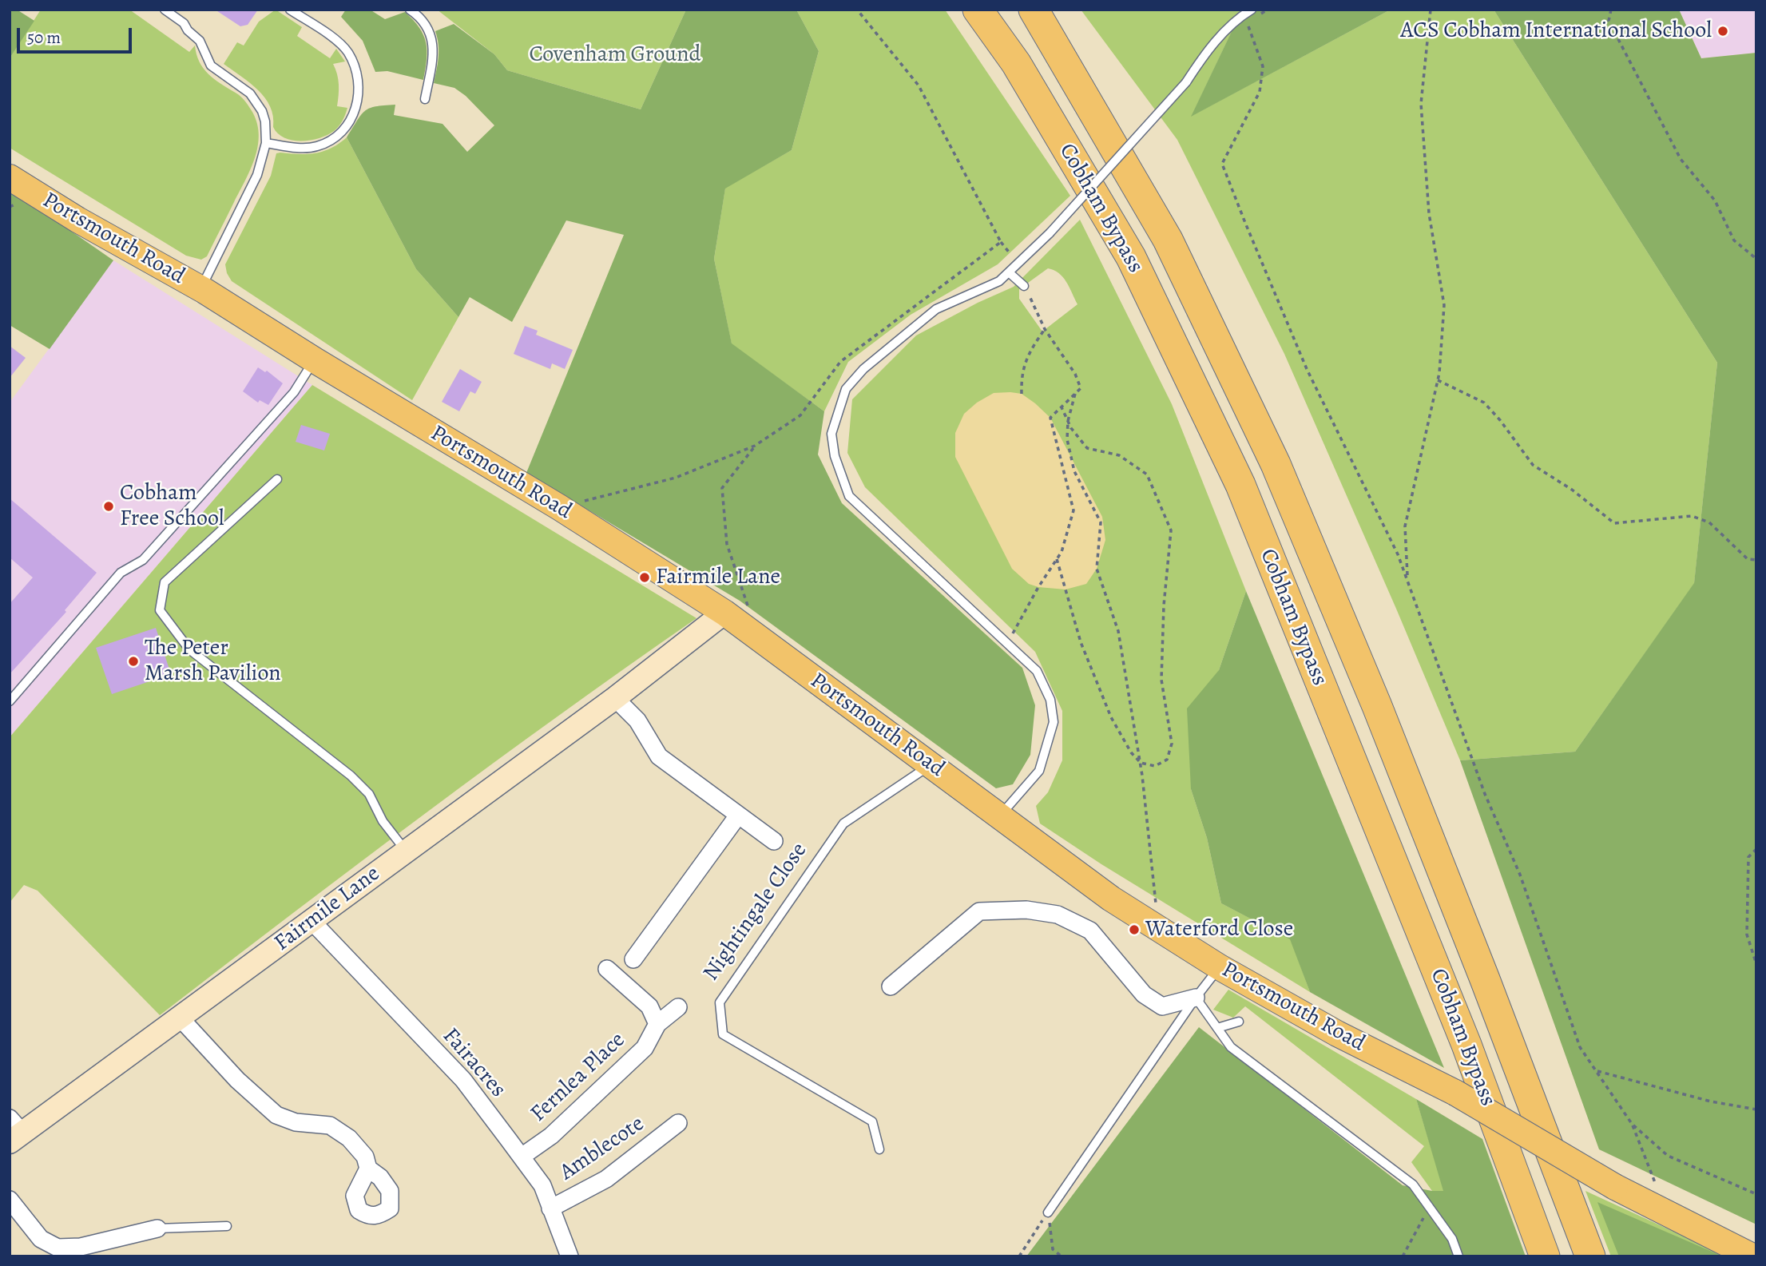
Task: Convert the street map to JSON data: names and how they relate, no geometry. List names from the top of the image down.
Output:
{
  "streets": {
    "highway": ["Cobham Bypass"],
    "main road": ["Portsmouth Road"],
    "street": [
      "Fairmile Lane",
      "Nightingale Close",
      "Fairacres",
      "Fernlea Place",
      "Amblecote"
    ]
  },
  "crossings": [
    ["Portsmouth Road", "Fairmile Lane"],
    ["Portsmouth Road", "Nightingale Close"],
    ["Fairmile Lane", "Nightingale Close"],
    ["Fairmile Lane", "Fairacres"],
    ["Fairacres", "Fernlea Place"],
    ["Fairacres", "Amblecote"]
  ],
  "parks": ["Covenham Ground"],
  "places": [
    "ACS Cobham International School",
    "Cobham Free School",
    "Fairmile Lane",
    "The Peter Marsh Pavilion",
    "Waterford Close"
  ],
  "scale_bar": "50 m"
}
